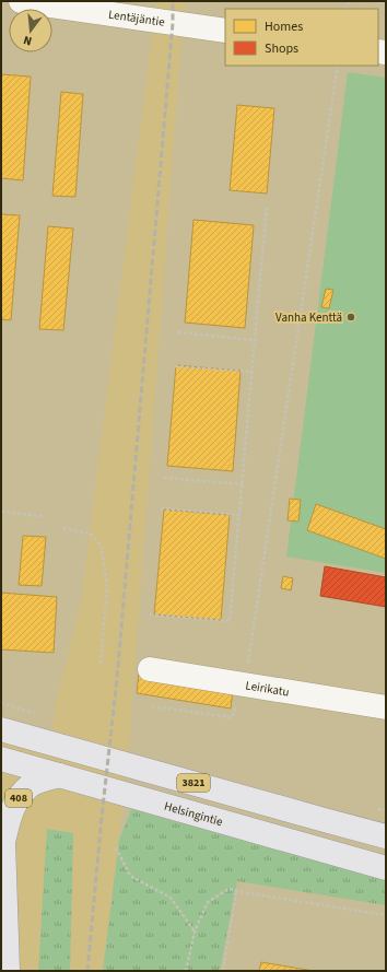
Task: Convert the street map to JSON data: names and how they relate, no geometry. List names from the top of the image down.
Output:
{
  "streets": {
    "main road": ["3821", "408", "Helsingintie"],
    "street": ["Lentäjäntie", "Leirikatu"]
  },
  "crossings": [
    ["408", "Helsingintie"]
  ],
  "places": ["Vanha Kenttä"],
  "legend": ["Homes", "Shops"],
  "north": "bottom"
}
